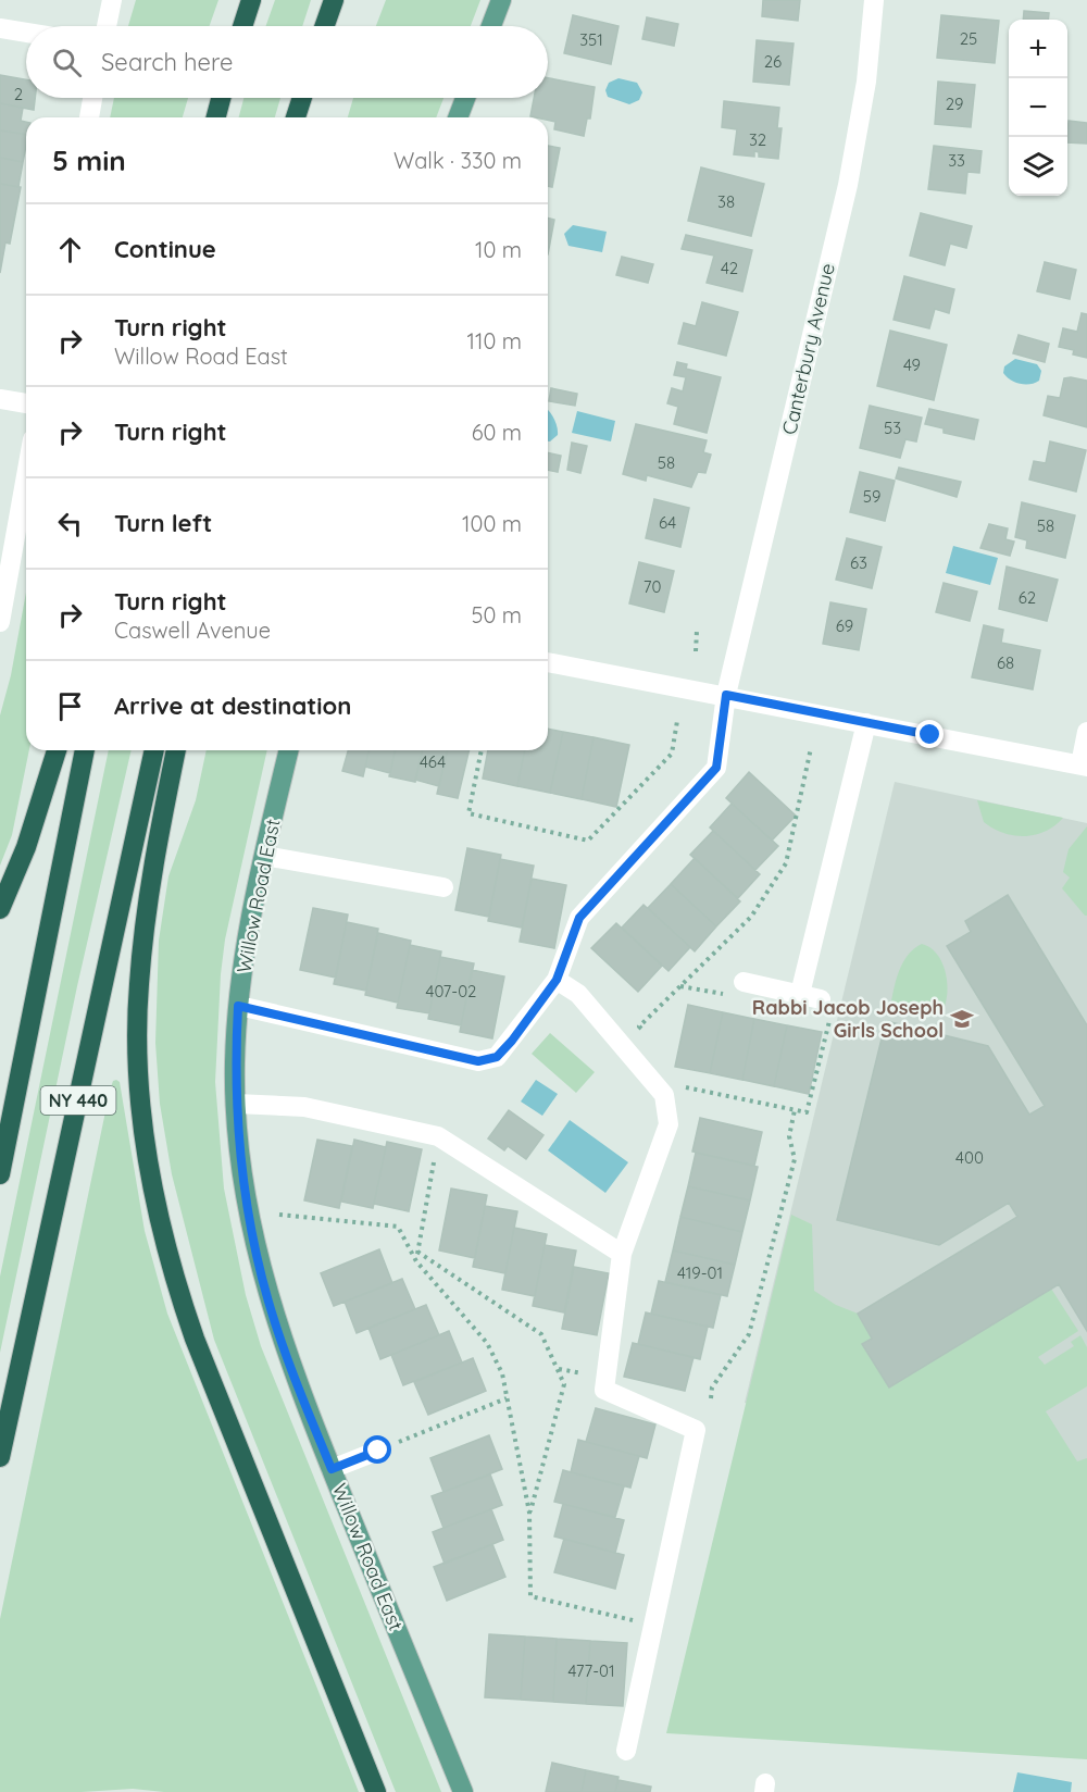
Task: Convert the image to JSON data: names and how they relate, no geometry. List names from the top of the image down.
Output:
{
  "streets": {
    "highway": ["NY 440"],
    "main road": ["Willow Road East"],
    "street": ["Canterbury Avenue"]
  },
  "crossings": [
    ["Canterbury Avenue", "Willow Road East"]
  ],
  "places": {
    "school or university": ["Rabbi Jacob Joseph Girls School"]
  },
  "house_numbers": [
    "25",
    "351",
    "26",
    "2",
    "29",
    "32",
    "33",
    "38",
    "42",
    "49",
    "53",
    "58",
    "59",
    "64",
    "58",
    "63",
    "70",
    "62",
    "69",
    "68",
    "464",
    "407-02",
    "400",
    "419-01",
    "477-01"
  ],
  "page": {
    "map_buttons": ["+", "−"],
    "search": "Search here",
    "heading": ["5 min", "Walk · 330 m"],
    "list": [
      ["Continue", "10 m"],
      ["Turn right", "Willow Road East", "110 m"],
      ["Turn right", "60 m"],
      ["Turn left", "100 m"],
      ["Turn right", "Caswell Avenue", "50 m"],
      "Arrive at destination"
    ]
  }
}
